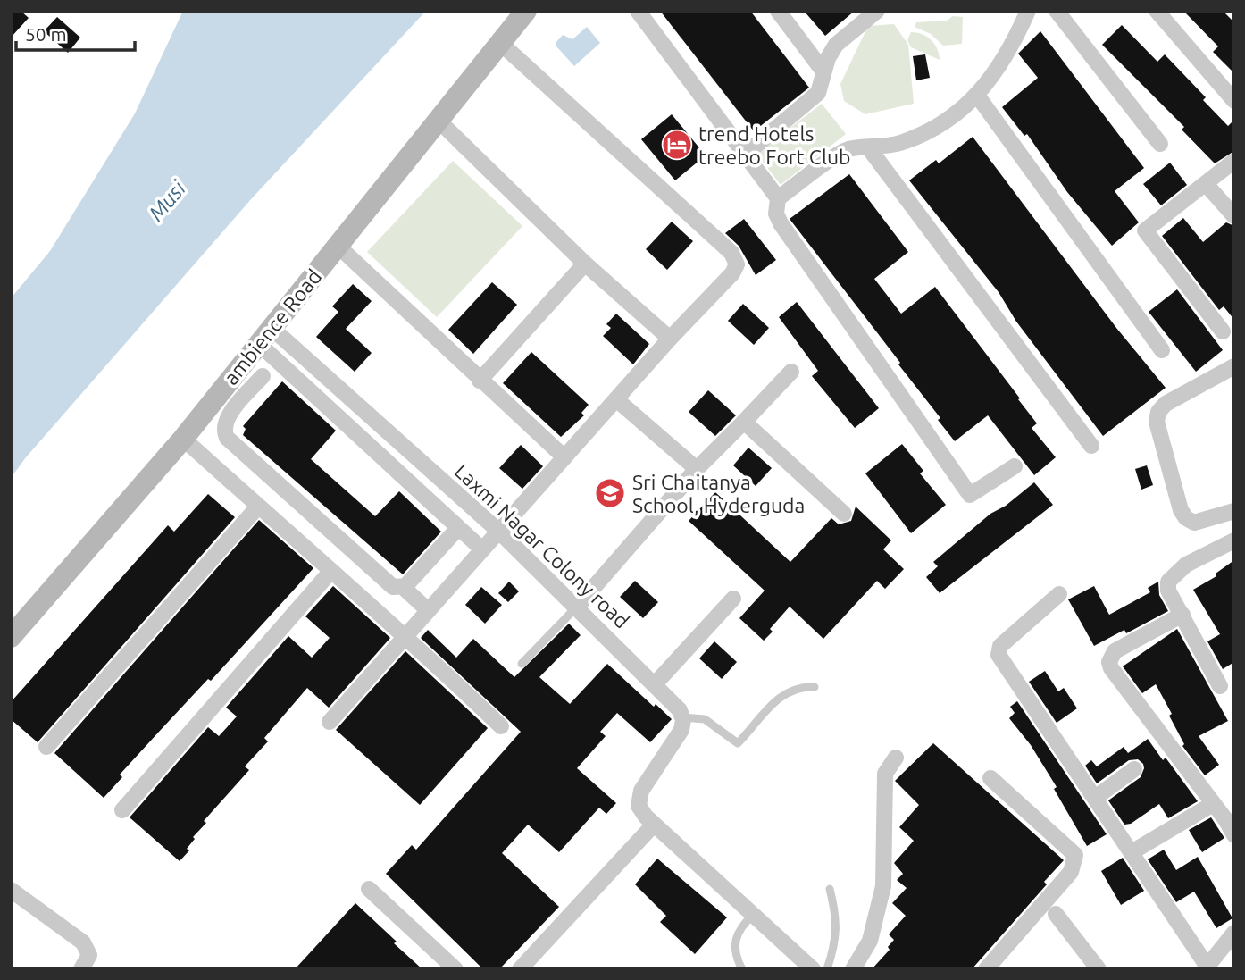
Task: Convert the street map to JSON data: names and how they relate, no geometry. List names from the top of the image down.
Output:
{
  "streets": {
    "street": ["ambience Road", "Laxmi Nagar Colony road"]
  },
  "crossings": [
    ["ambience Road", "Laxmi Nagar Colony road"]
  ],
  "water": ["Musi"],
  "places": {
    "hotel": ["trend Hotels treebo Fort Club"],
    "school or university": ["Sri Chaitanya School, Hyderguda"]
  },
  "scale_bar": "50 m"
}
